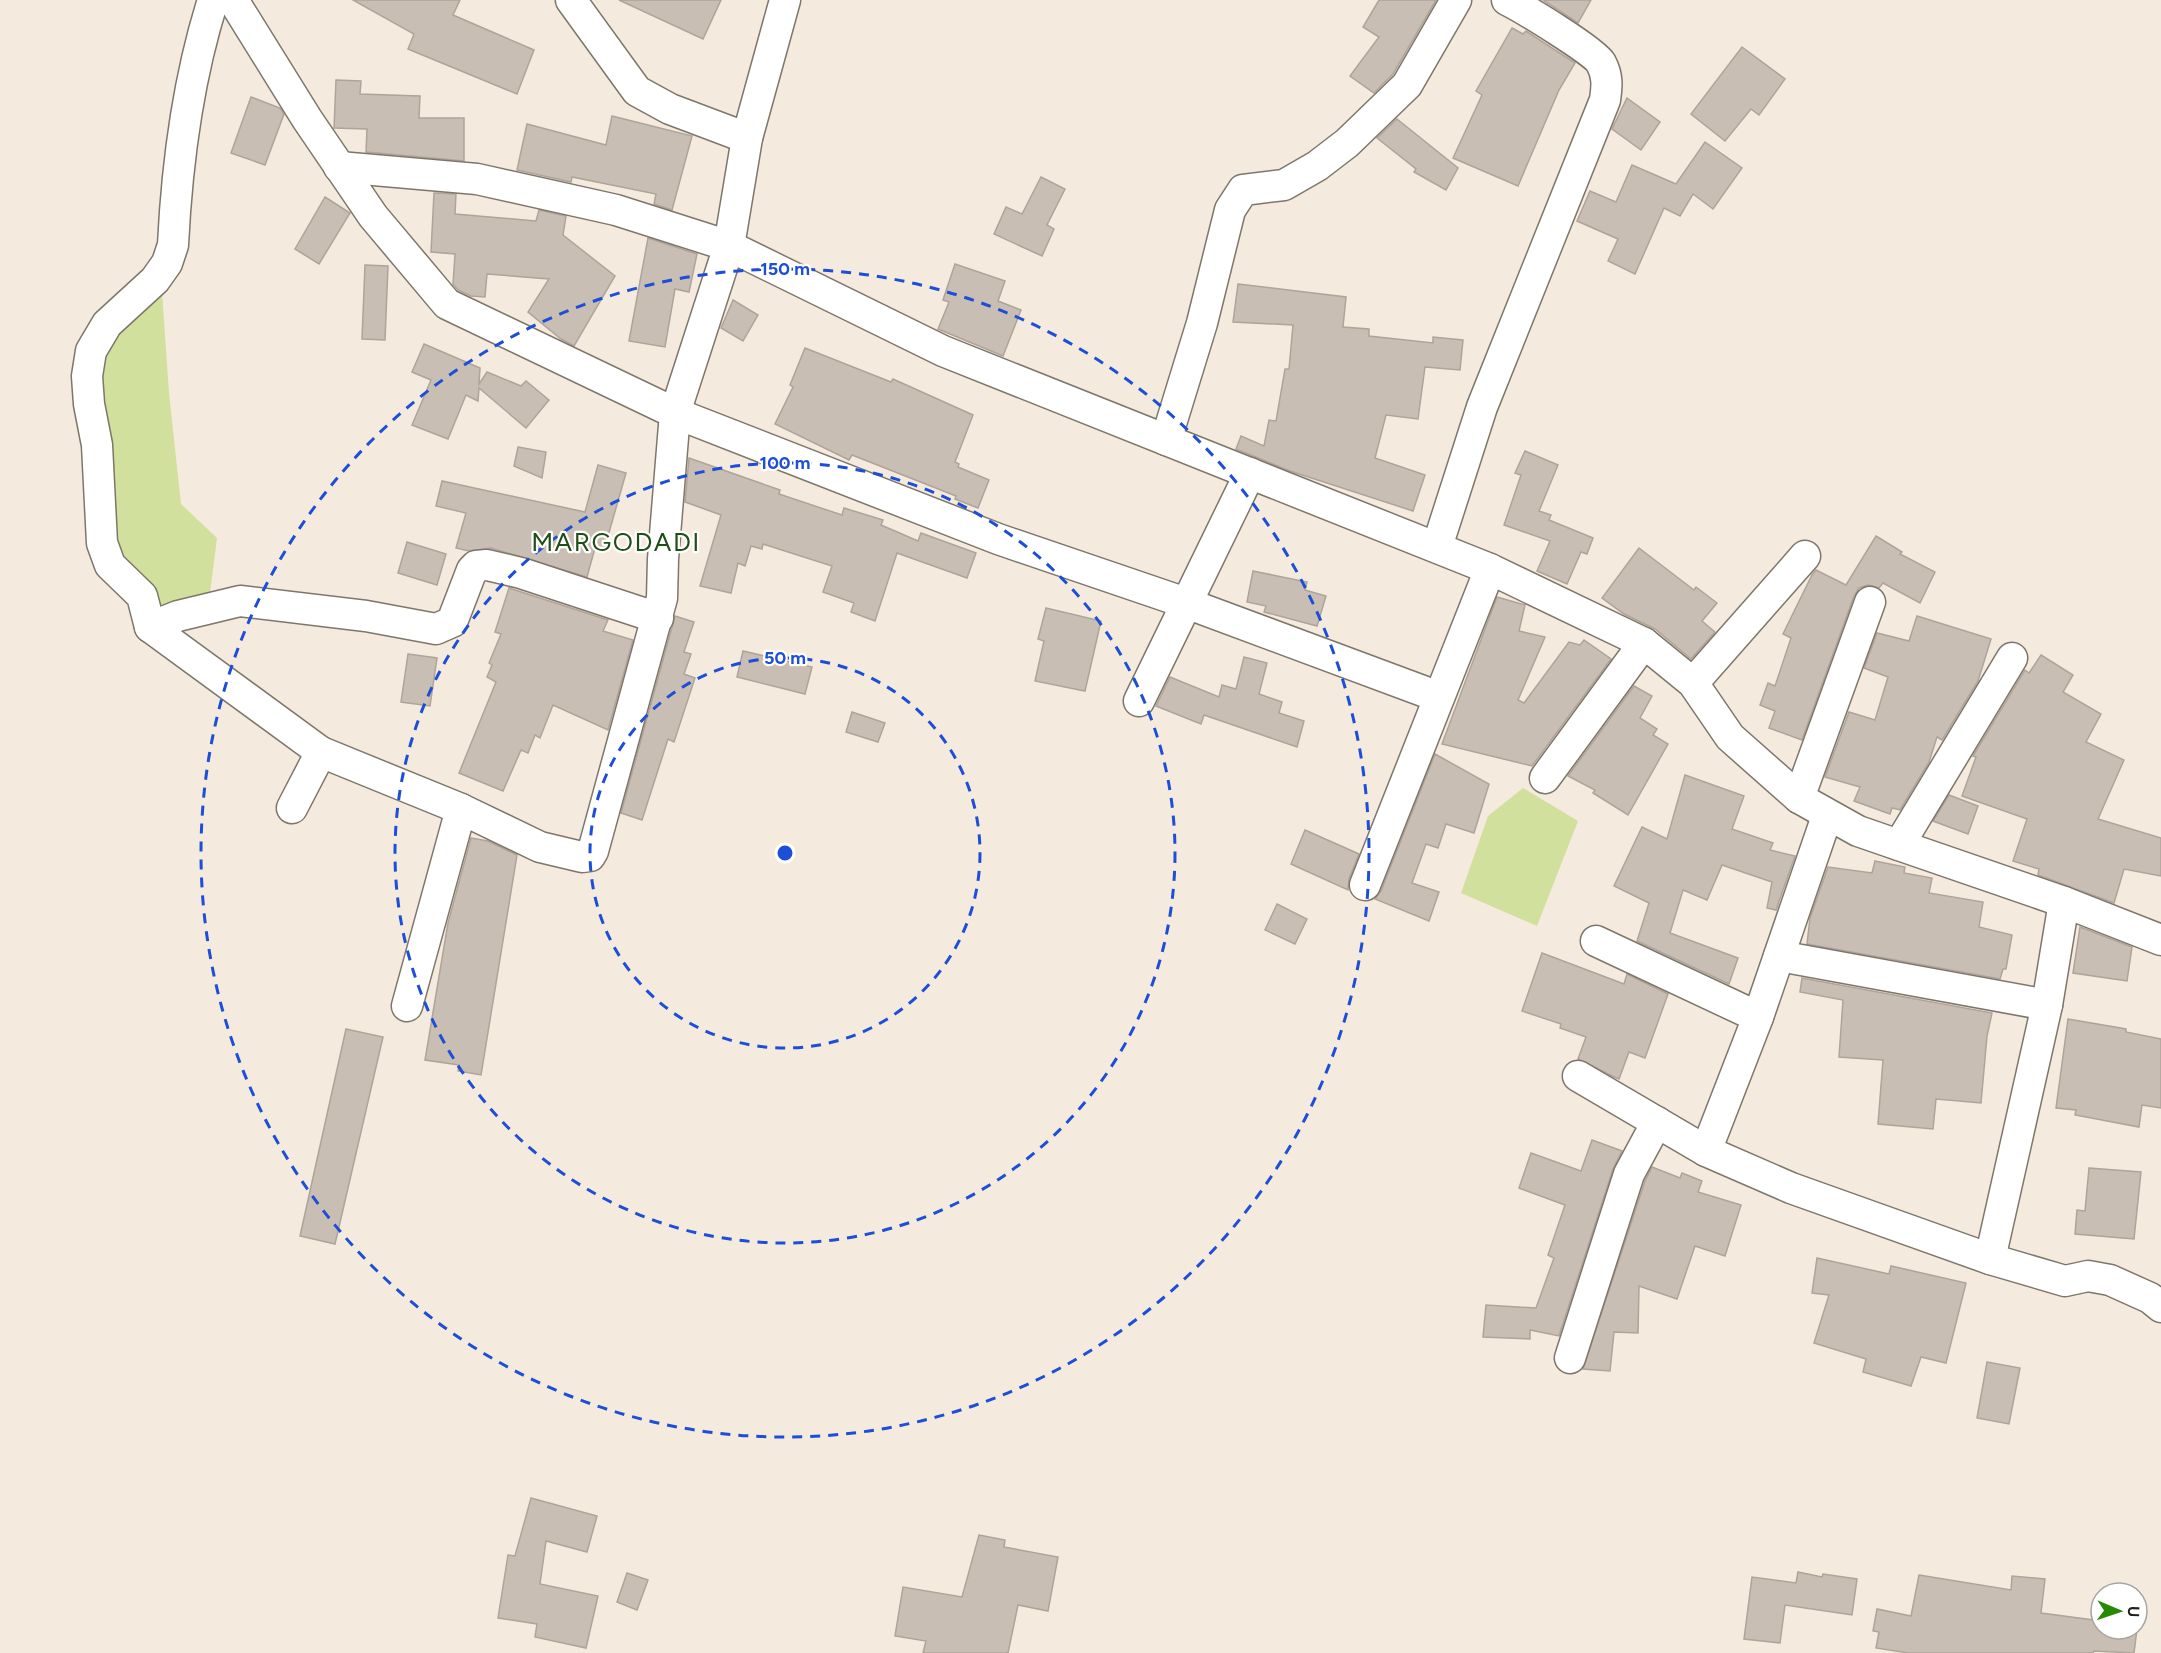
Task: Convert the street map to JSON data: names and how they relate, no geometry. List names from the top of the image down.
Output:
{
  "districts": ["MARGODADI"],
  "north": "right",
  "rings": ["150 m", "100 m", "50 m"]
}
